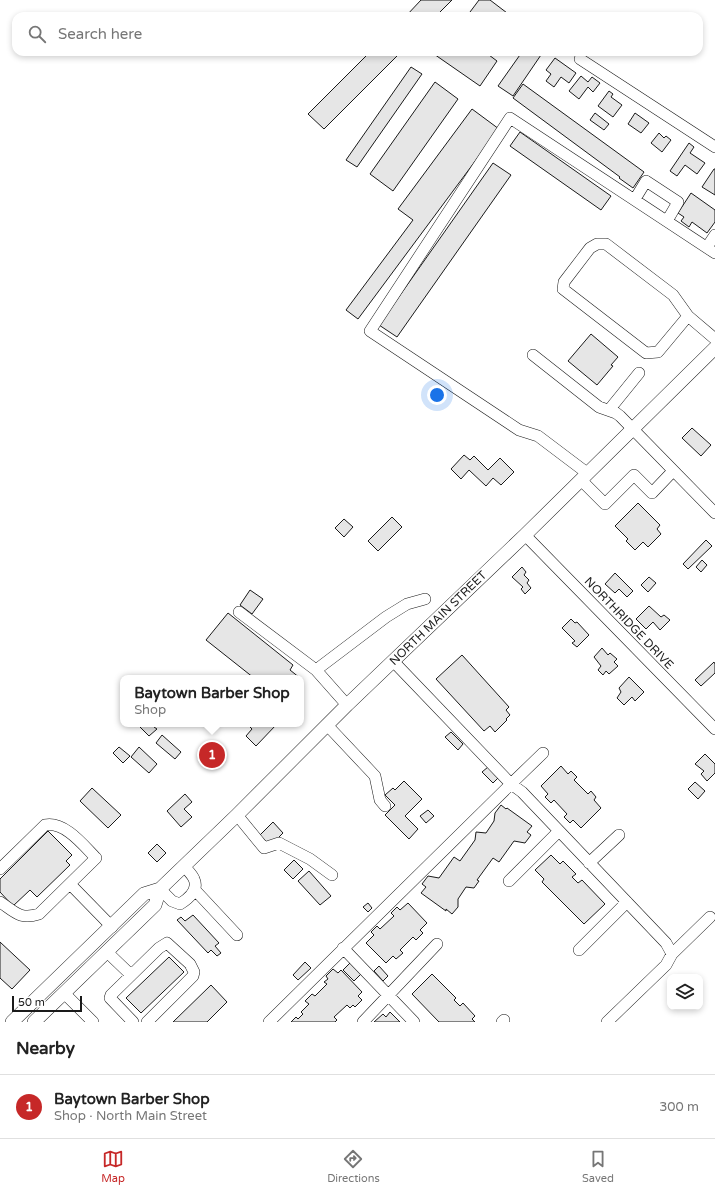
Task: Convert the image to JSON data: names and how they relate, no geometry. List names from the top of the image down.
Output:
{
  "streets": {
    "main road": ["NORTH MAIN STREET"],
    "street": ["NORTHRIDGE DRIVE"]
  },
  "crossings": [
    ["NORTH MAIN STREET", "NORTHRIDGE DRIVE"]
  ],
  "scale_bar": "50 m",
  "page": {
    "search": "Search here",
    "popup": ["Baytown Barber Shop", "Shop"],
    "pins": "1",
    "scale": "50 m",
    "heading": "Nearby",
    "list": [
      {
        "mark": "1",
        "name": "Baytown Barber Shop",
        "note": "Shop · North Main Street",
        "value": "300 m"
      }
    ],
    "nav": ["Map", "Directions", "Saved"]
  }
}
